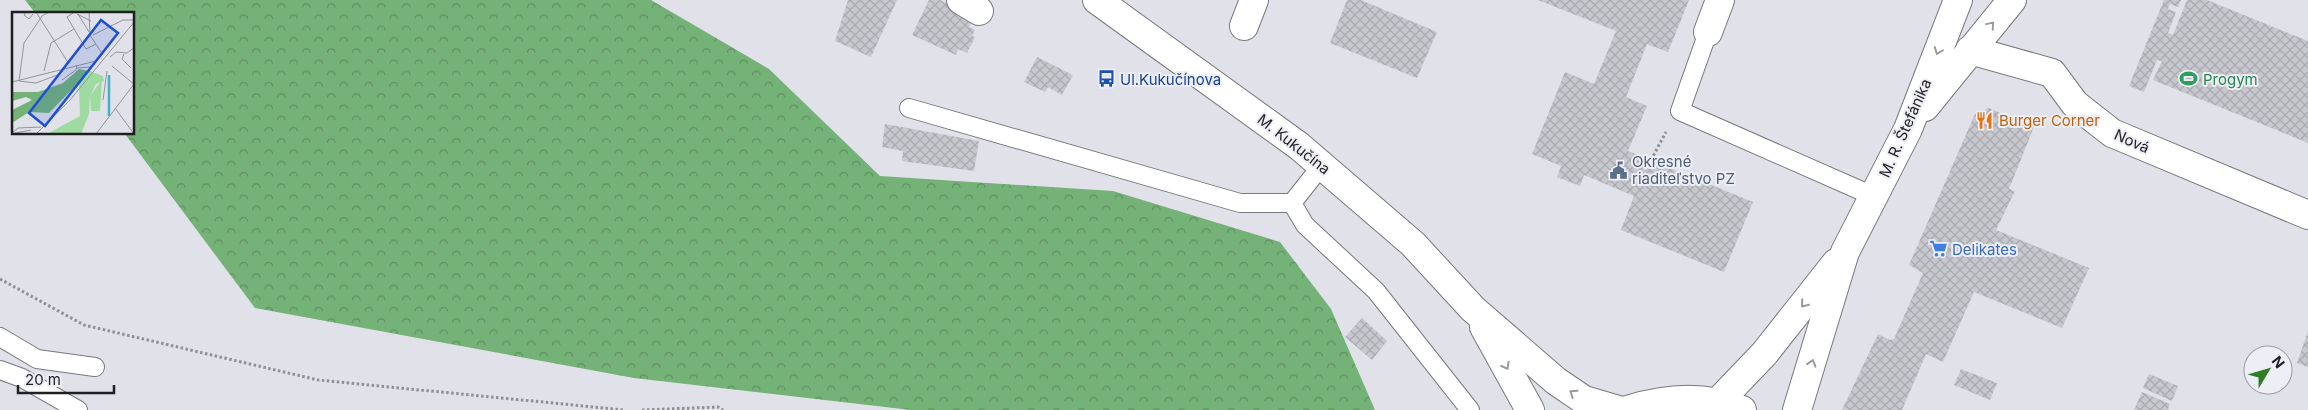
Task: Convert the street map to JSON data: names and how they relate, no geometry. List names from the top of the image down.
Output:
{
  "streets": {
    "street": ["M. R. Štefánika", "Nová", "M. Kukučína"]
  },
  "places": {
    "bus stop": ["Ul.Kukučínova"],
    "sports": ["Progym"],
    "restaurant": ["Burger Corner"],
    "public building": ["Okresné riaditeľstvo PZ"],
    "supermarket": ["Delikates"]
  },
  "scale_bar": "20 m",
  "north": "top right"
}
